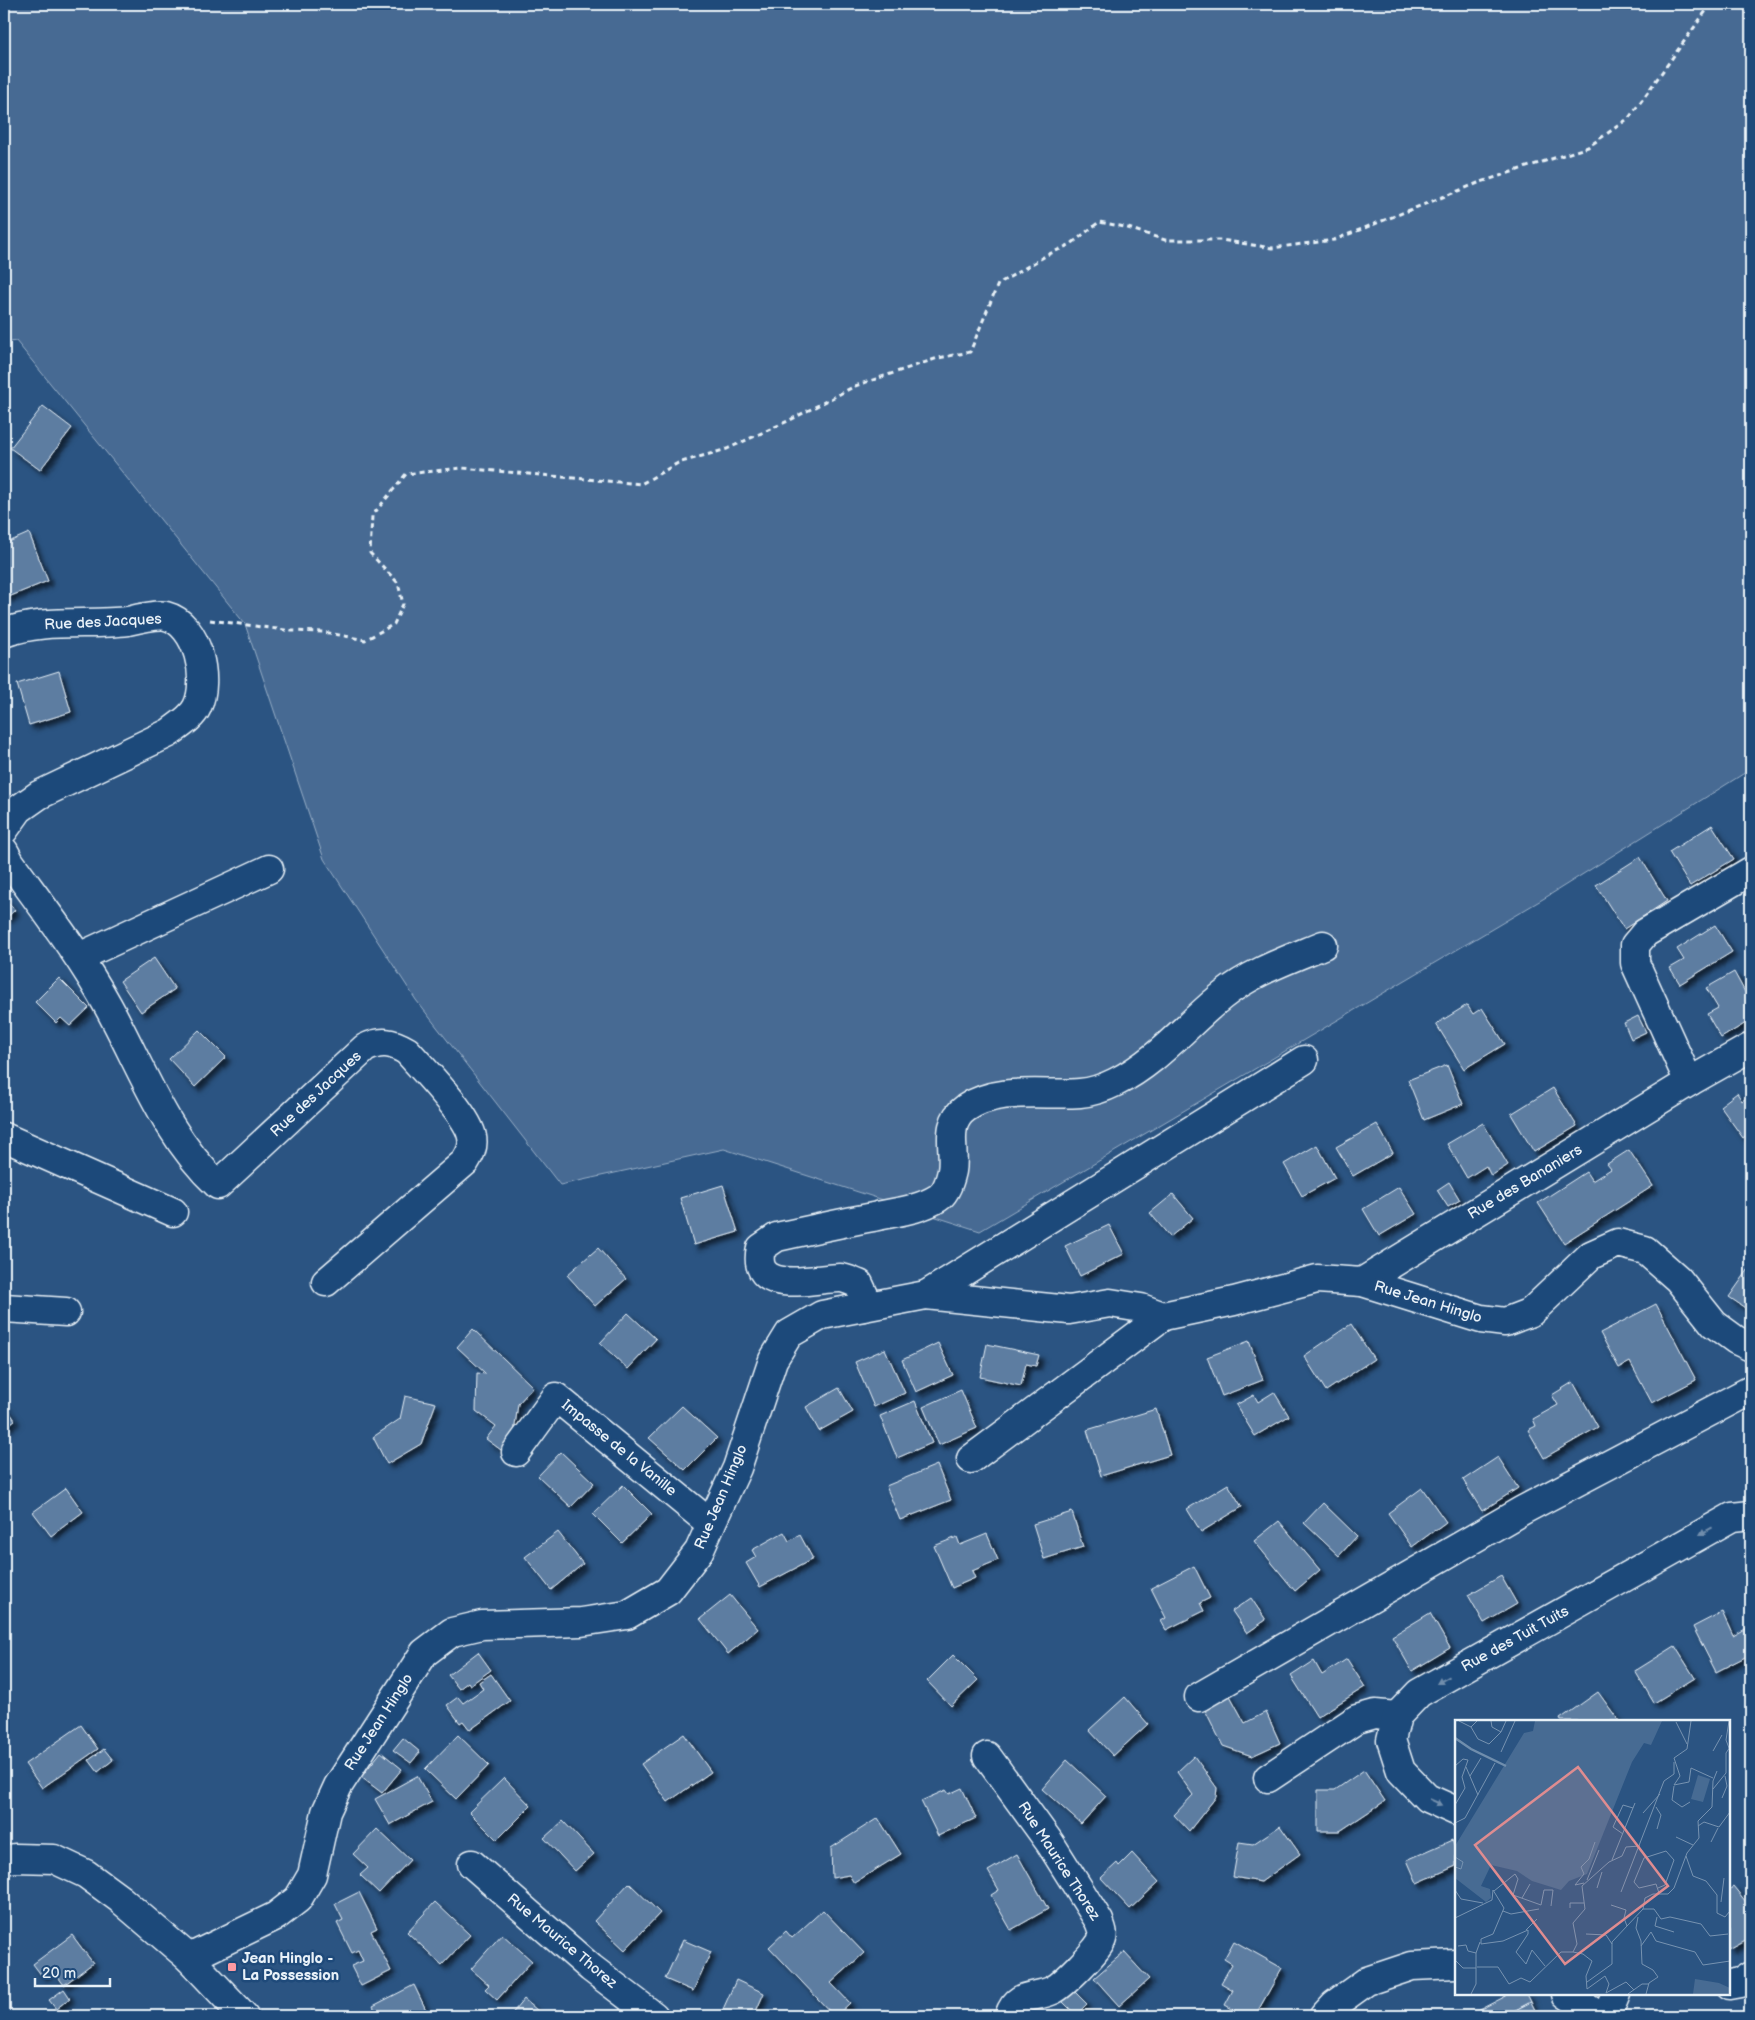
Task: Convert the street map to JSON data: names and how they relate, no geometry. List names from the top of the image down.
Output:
{
  "streets": {
    "street": [
      "Rue des Jacques",
      "Rue des Bananiers",
      "Rue Jean Hinglo",
      "Impasse de la Vanille",
      "Rue des Tuit Tuits",
      "Rue Maurice Thorez"
    ]
  },
  "crossings": [
    ["Rue des Bananiers", "Rue Jean Hinglo"],
    ["Rue Jean Hinglo", "Impasse de la Vanille"]
  ],
  "places": {
    "transit": ["Jean Hinglo - La Possession"]
  },
  "scale_bar": "20 m"
}
